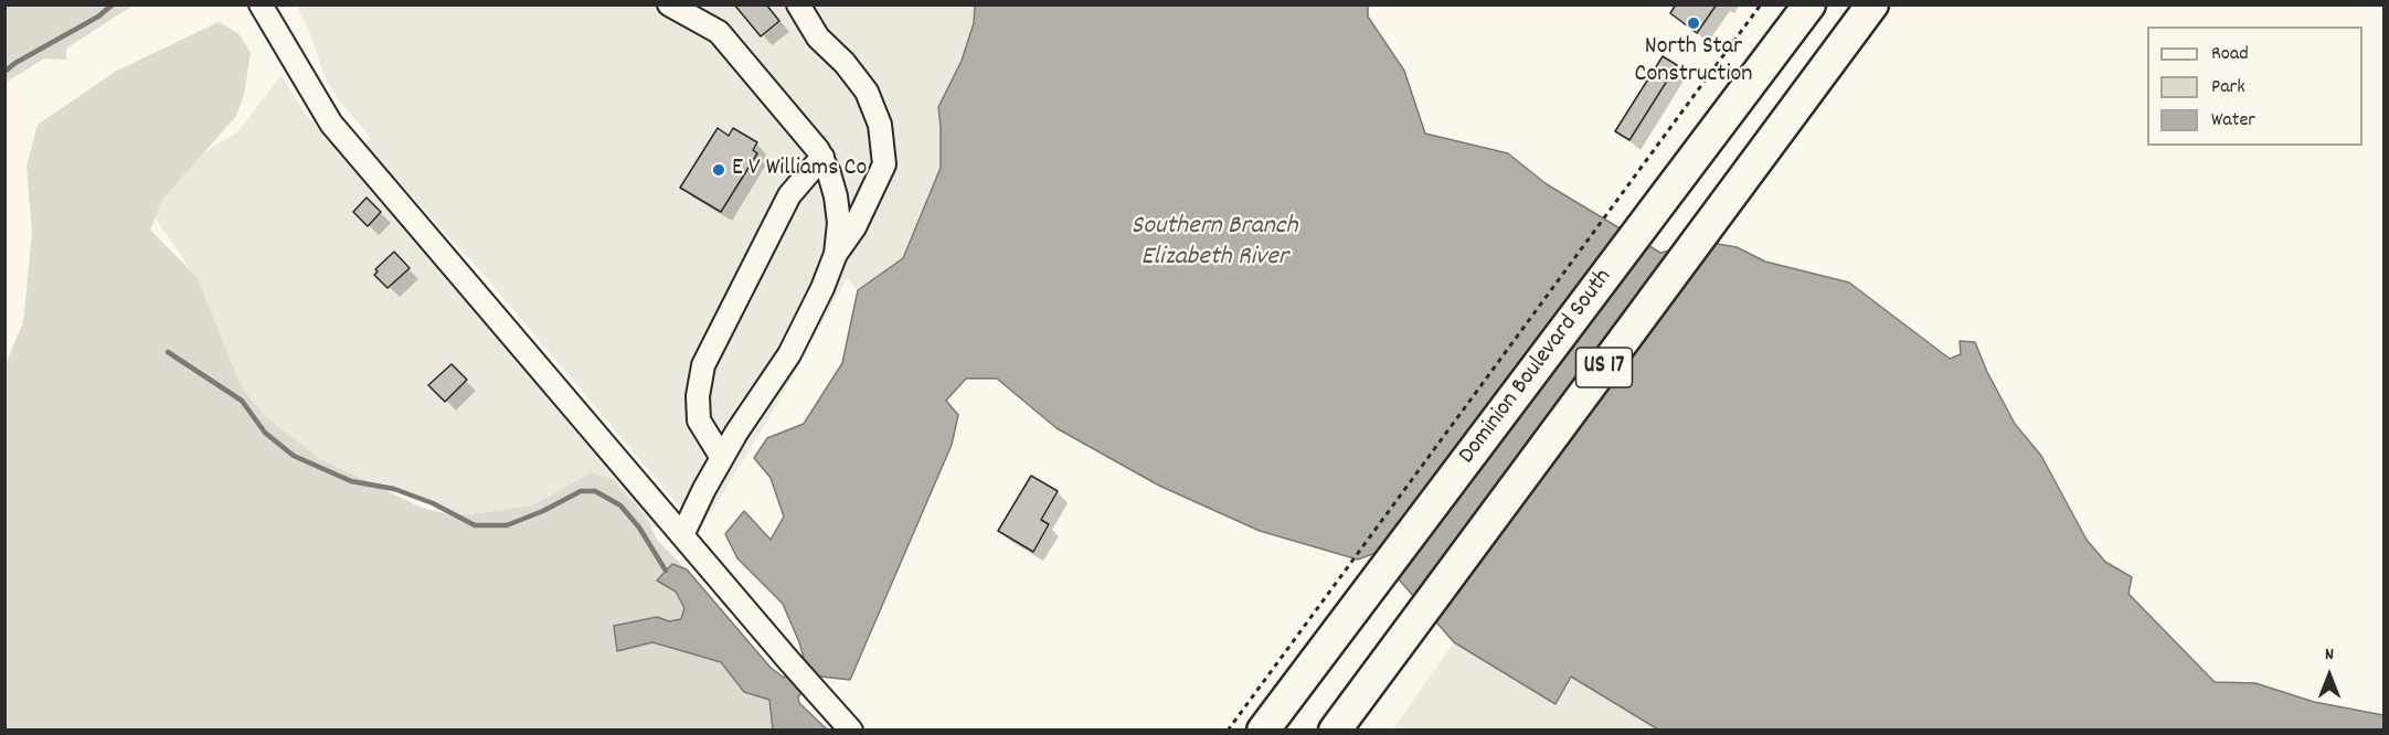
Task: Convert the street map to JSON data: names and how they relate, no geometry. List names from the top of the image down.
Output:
{
  "streets": {
    "highway": ["Dominion Boulevard South", "US 17"]
  },
  "water": ["Southern Branch Elizabeth River"],
  "places": ["North Star Construction", "E V Williams Co"],
  "legend": ["Road", "Park", "Water"],
  "north": "top"
}
